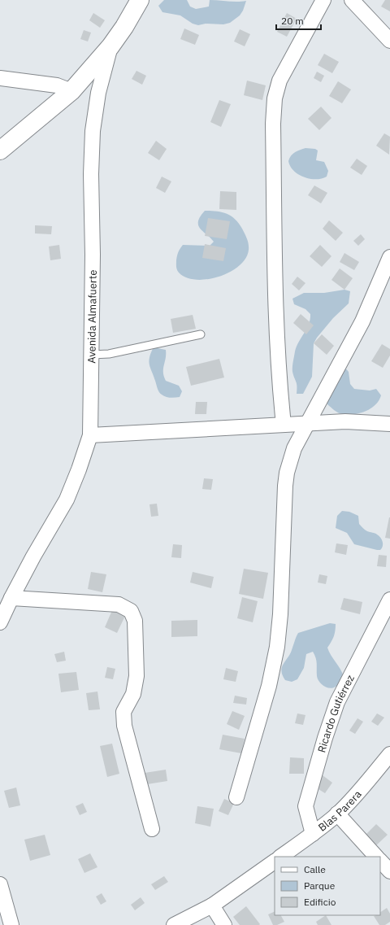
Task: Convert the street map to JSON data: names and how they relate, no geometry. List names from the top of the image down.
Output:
{
  "streets": {
    "street": ["Avenida Almafuerte", "Ricardo Gutiérrez", "Blas Parera"]
  },
  "crossings": [
    ["Ricardo Gutiérrez", "Blas Parera"]
  ],
  "legend": ["Calle", "Parque", "Edificio"],
  "scale_bar": "20 m"
}
